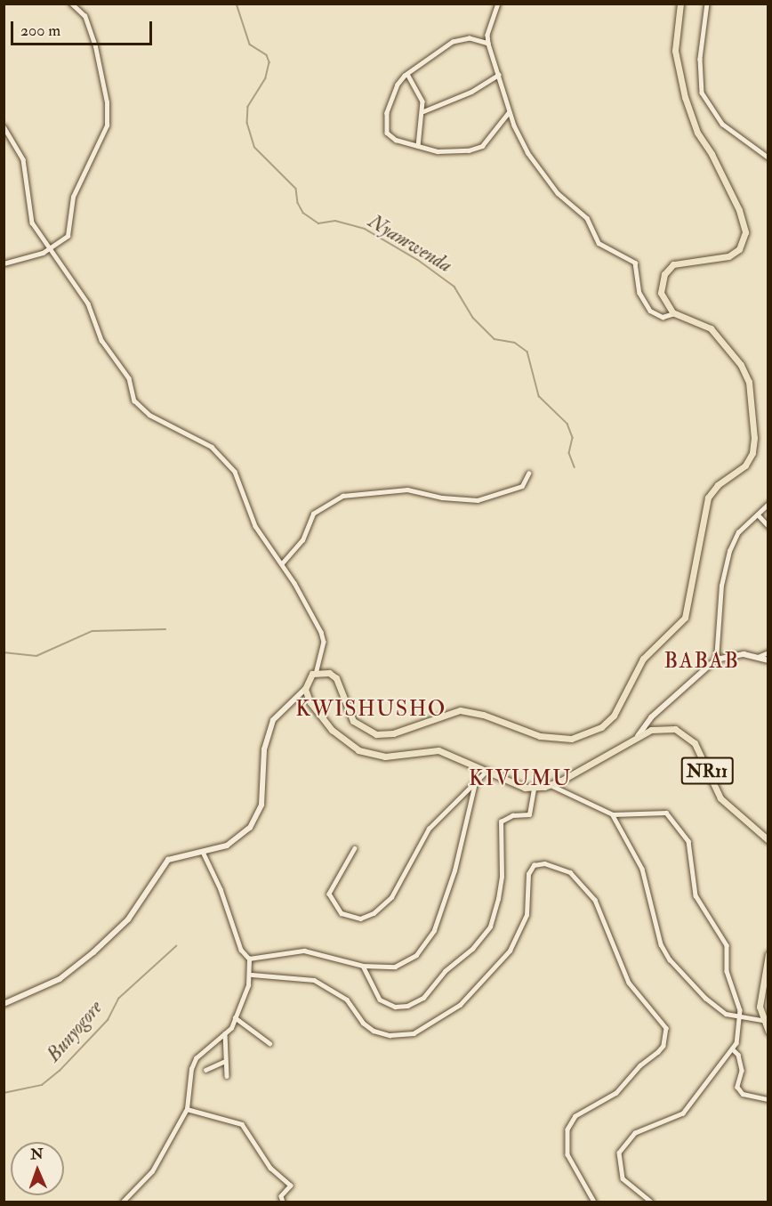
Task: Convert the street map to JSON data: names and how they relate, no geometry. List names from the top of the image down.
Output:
{
  "streets": {
    "highway": ["NR11"]
  },
  "districts": ["BABAB", "KWISHUSHO", "KIVUMU"],
  "water": ["Nyamwenda", "Bunyogore"],
  "scale_bar": "200 m",
  "north": "top"
}
